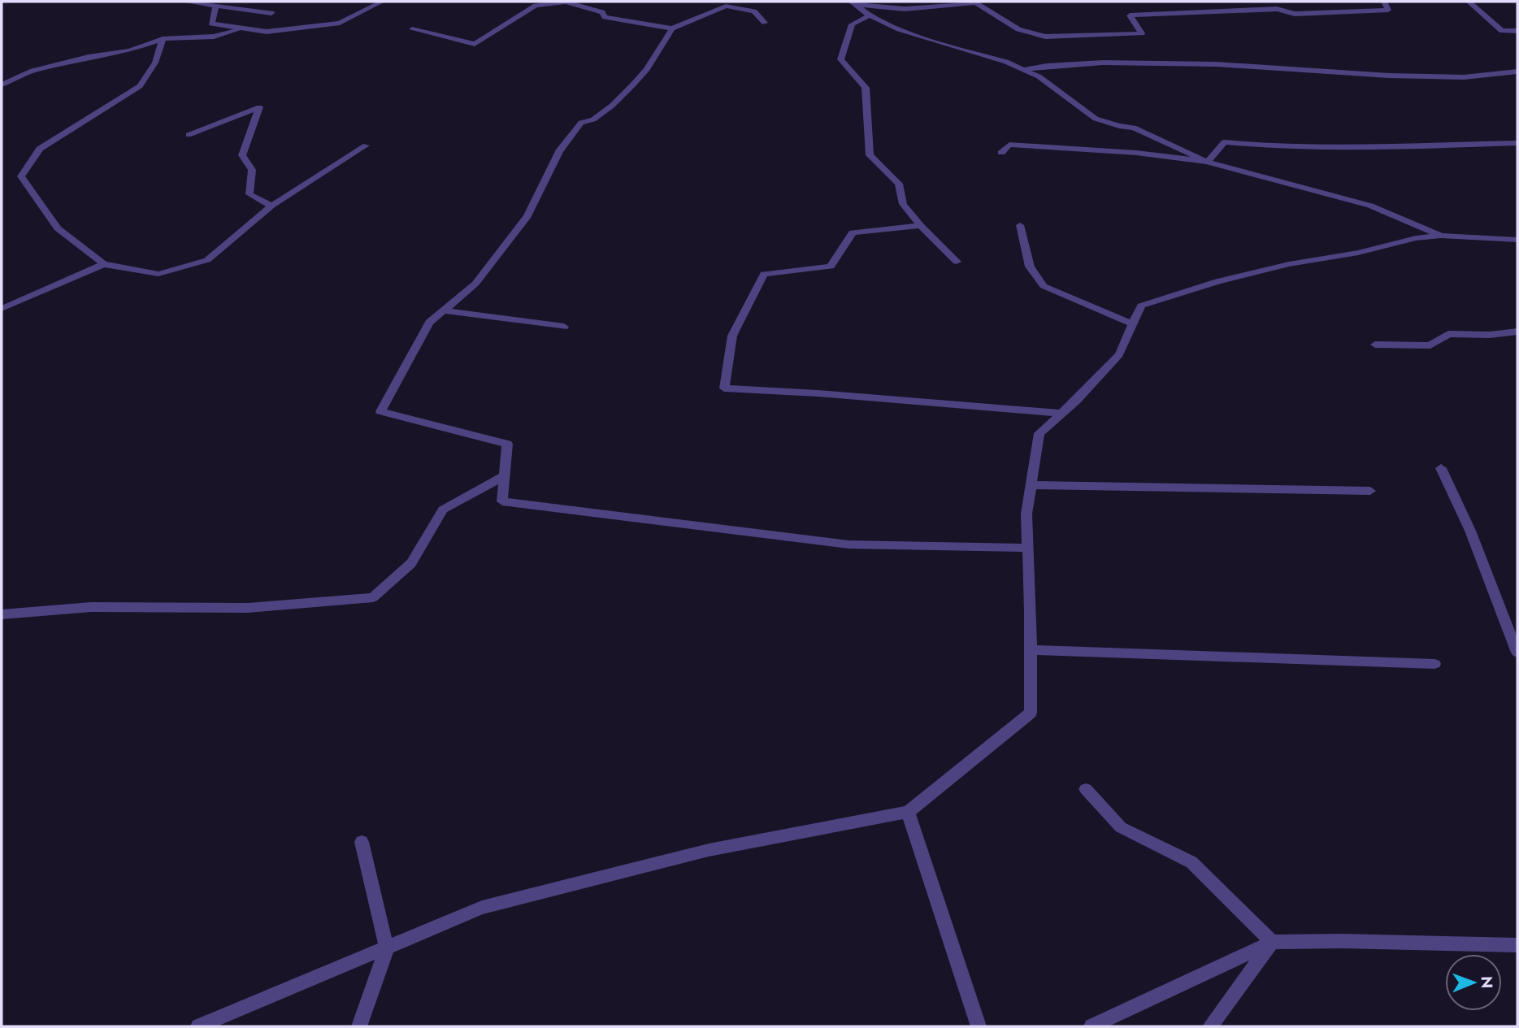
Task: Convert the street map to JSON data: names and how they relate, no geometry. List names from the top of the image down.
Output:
{
  "north": "right"
}
